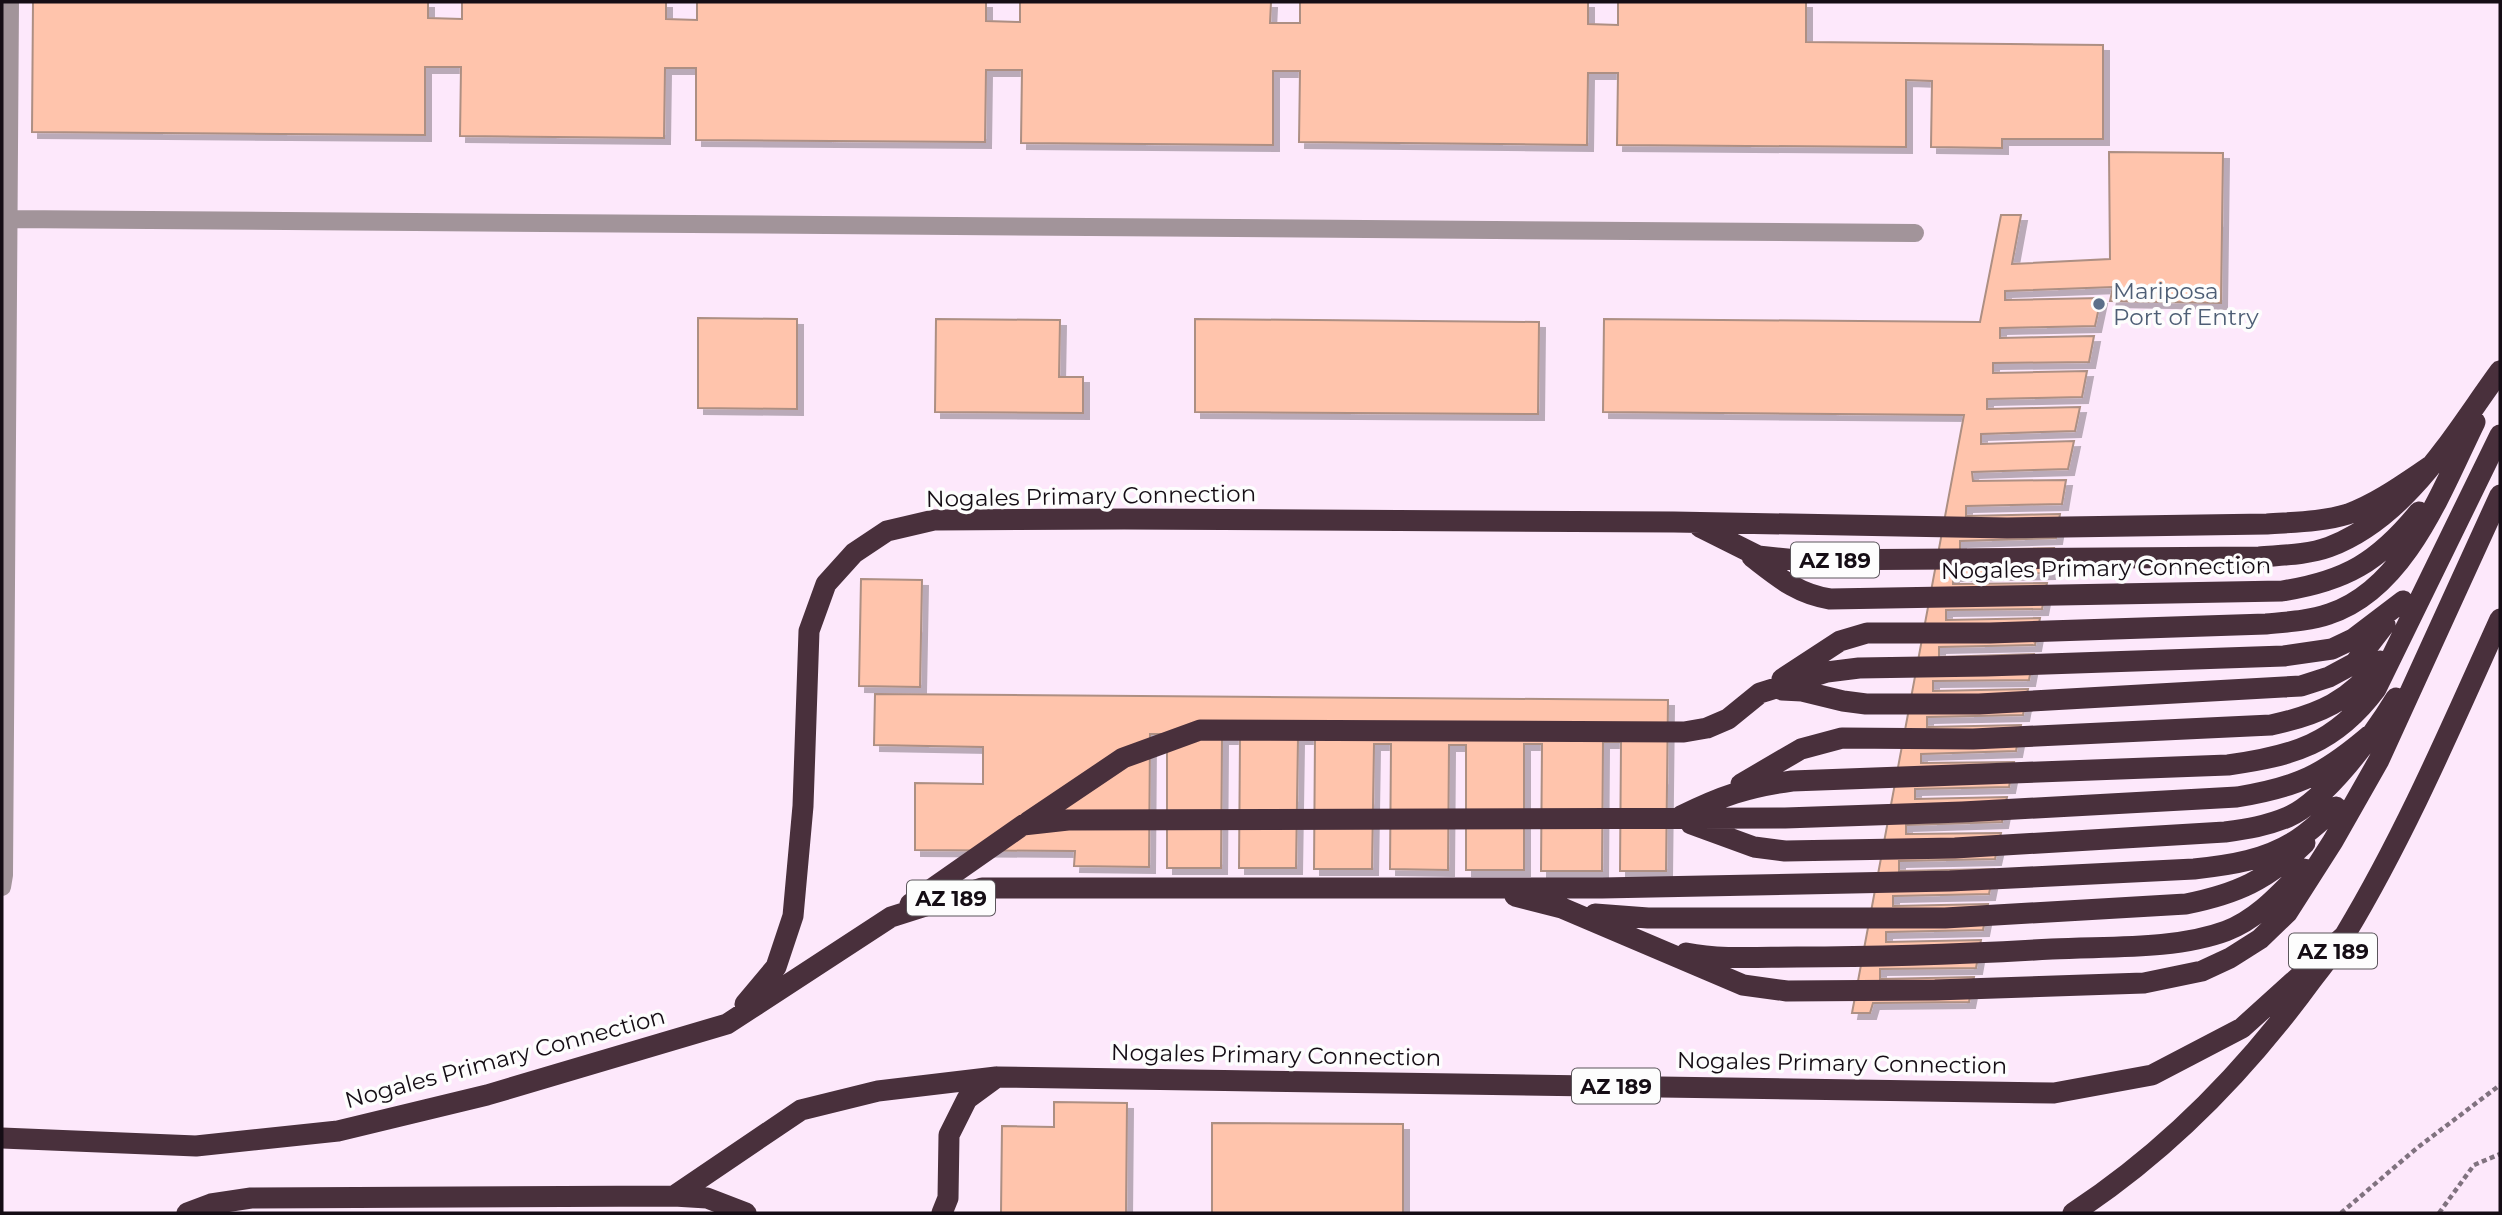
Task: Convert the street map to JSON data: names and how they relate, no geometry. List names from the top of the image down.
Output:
{
  "streets": {
    "highway": ["Nogales Primary Connection", "AZ 189"]
  },
  "places": ["Mariposa Port of Entry"]
}
